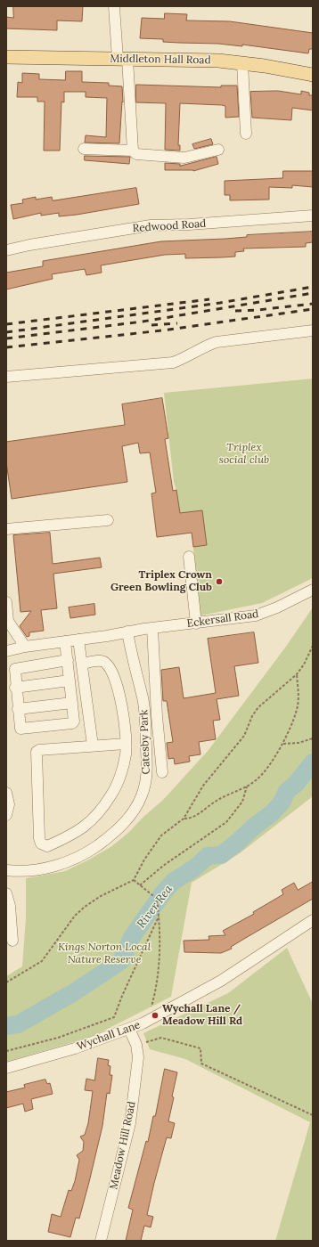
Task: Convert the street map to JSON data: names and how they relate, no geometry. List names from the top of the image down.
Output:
{
  "streets": {
    "main road": ["Middleton Hall Road"],
    "street": [
      "Redwood Road",
      "Eckersall Road",
      "Catesby Park",
      "Wychall Lane",
      "Meadow Hill Road"
    ]
  },
  "crossings": [
    ["Eckersall Road", "Catesby Park"],
    ["Wychall Lane", "Meadow Hill Road"]
  ],
  "water": ["River Rea"],
  "parks": ["Triplex social club", "Kings Norton Local Nature Reserve"],
  "places": ["Triplex Crown Green Bowling Club", "Wychall Lane / Meadow Hill Rd"]
}
